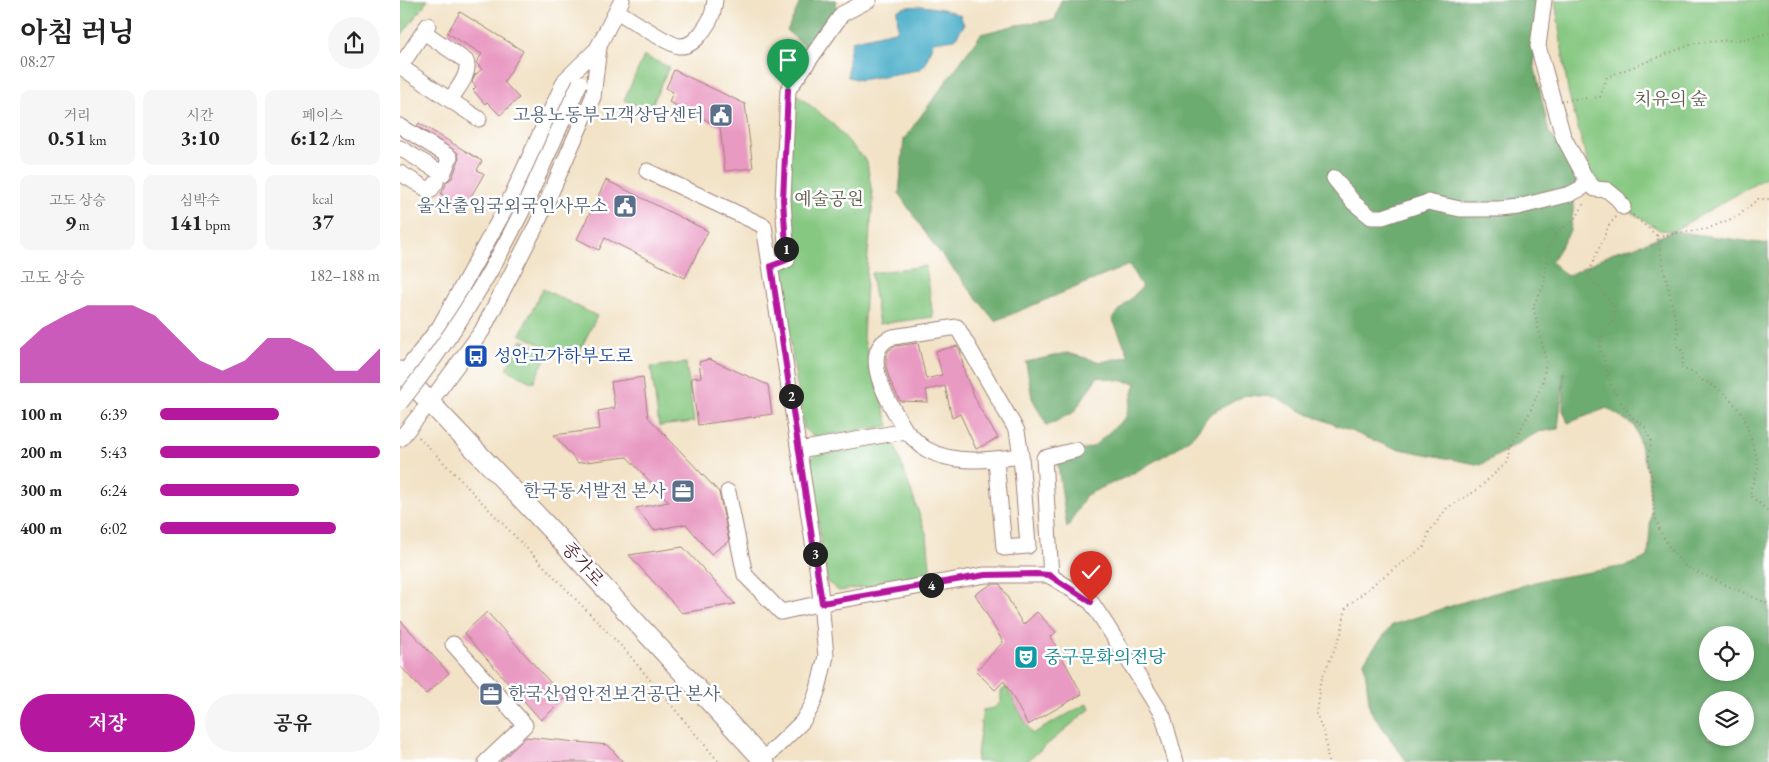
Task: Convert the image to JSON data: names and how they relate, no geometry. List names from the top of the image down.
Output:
{
  "streets": {
    "main road": ["종가로"]
  },
  "parks": ["치유의 숲", "예술공원"],
  "places": {
    "public building": ["고용노동부고객상담센터", "울산출입국외국인사무소"],
    "bus stop": ["성안고가하부도로"],
    "office": ["한국동서발전 본사", "한국산업안전보건공단 본사"],
    "theatre": ["중구문화의전당"]
  },
  "page": {
    "heading": ["아침 러닝", "08:27"],
    "stats": [
      ["거리", "0.51 km"],
      ["시간", "3:10"],
      ["페이스", "6:12 /km"],
      ["고도 상승", "9 m"],
      ["심박수", "141 bpm"],
      ["kcal", "37"]
    ],
    "pins": [
      "1",
      "2",
      "3",
      "4"
    ],
    "chart": ["고도 상승", "182–188 m"],
    "list": [
      {
        "name": "100 m",
        "note": "6:39"
      },
      {
        "name": "200 m",
        "note": "5:43"
      },
      {
        "name": "300 m",
        "note": "6:24"
      },
      {
        "name": "400 m",
        "note": "6:02"
      }
    ],
    "buttons": ["저장", "공유"]
  }
}
